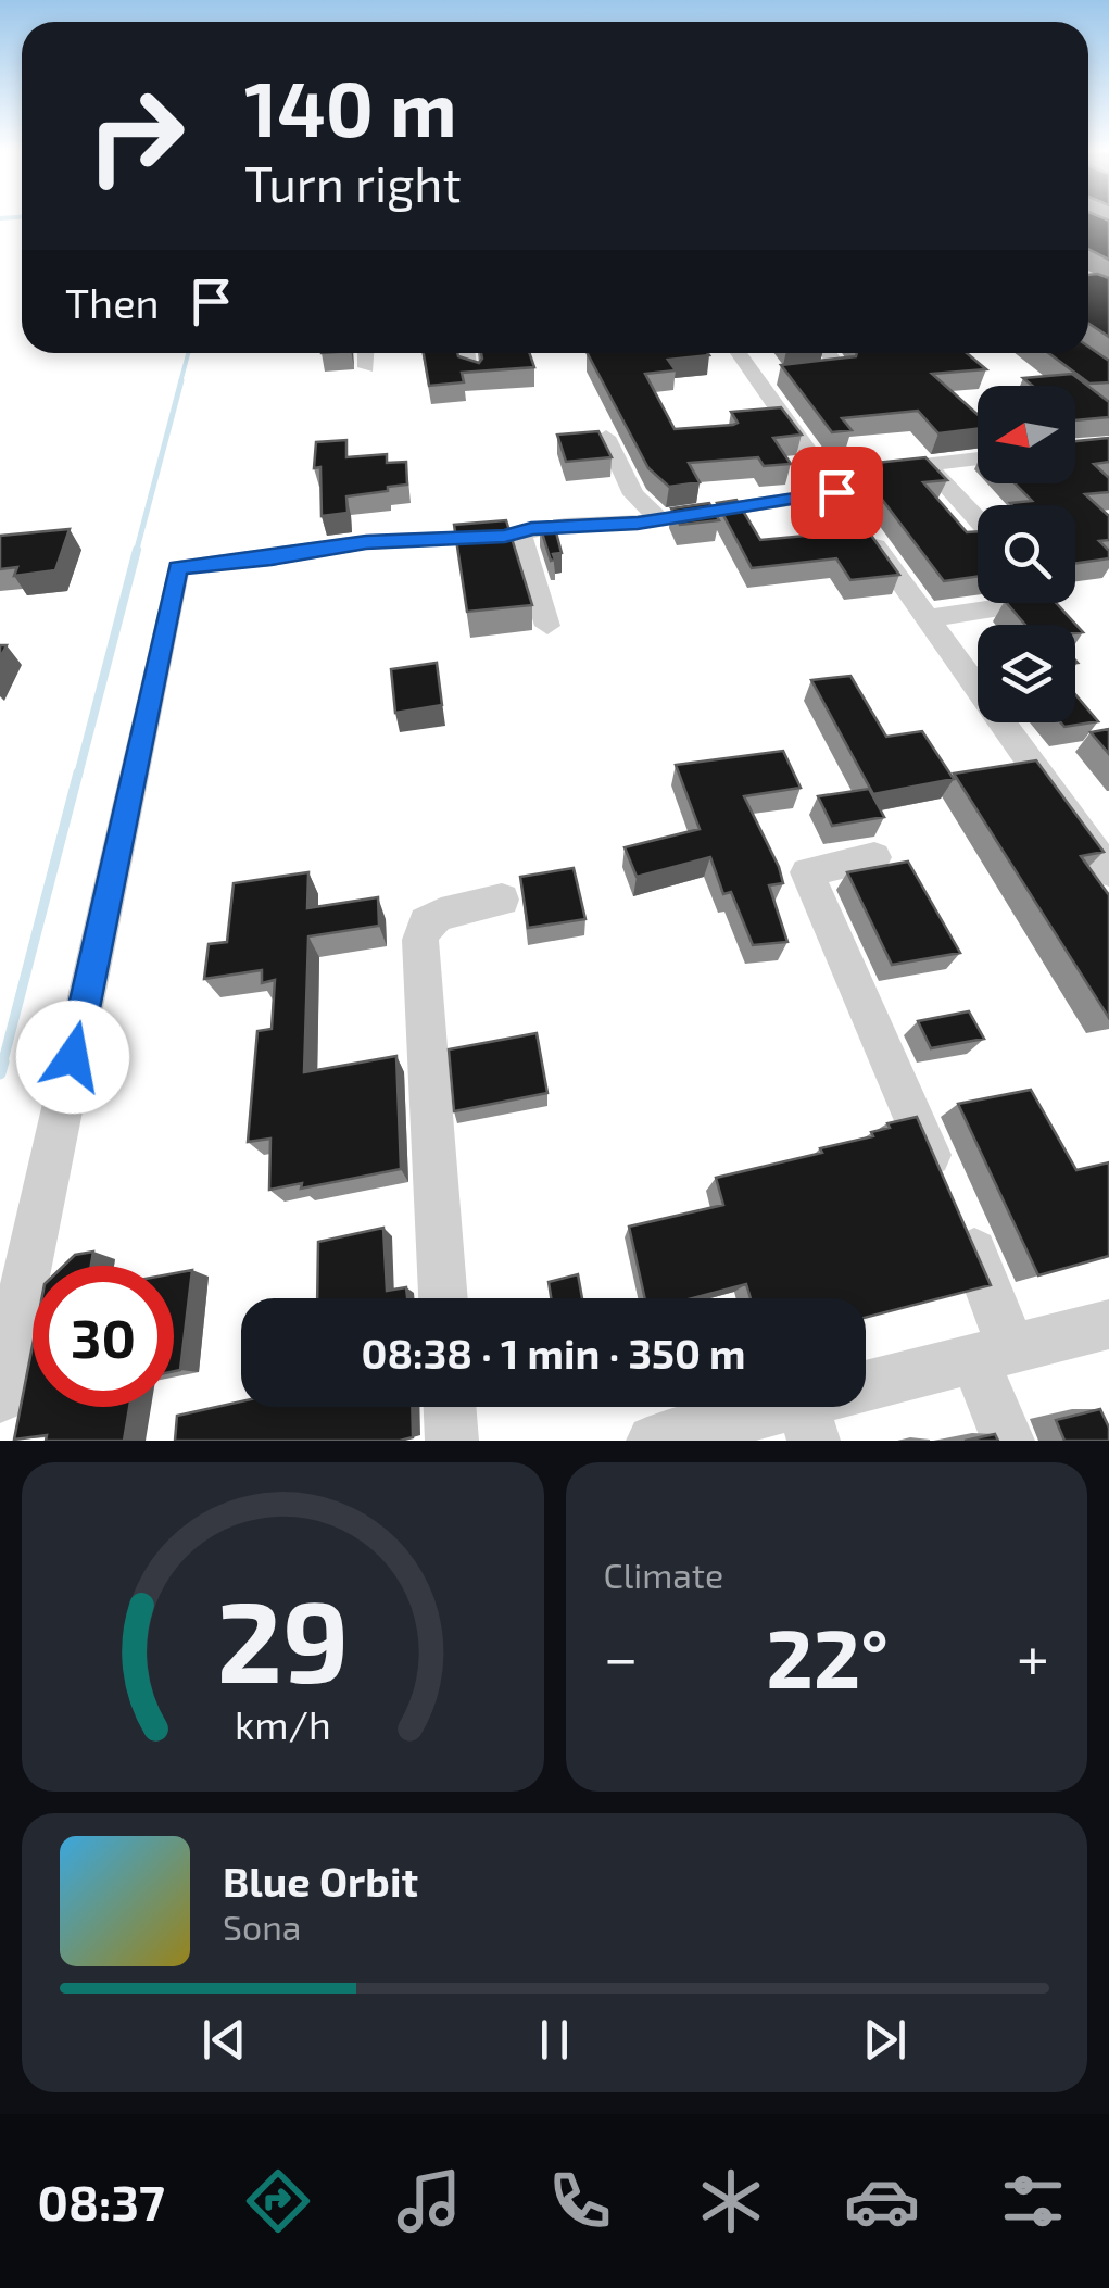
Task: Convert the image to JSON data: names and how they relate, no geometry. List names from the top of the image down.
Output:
{
  "north": "left",
  "page": {
    "turn": ["140 m", "Turn right"],
    "then": "Then",
    "limit": "30",
    "trip": "08:38 · 1 min · 350 m",
    "tile": "Climate",
    "heat": ["−", "22°", "+"],
    "song": ["Blue Orbit", "Sona"],
    "tabs": "08:37",
    "gauge": ["29", "km/h"]
  }
}
